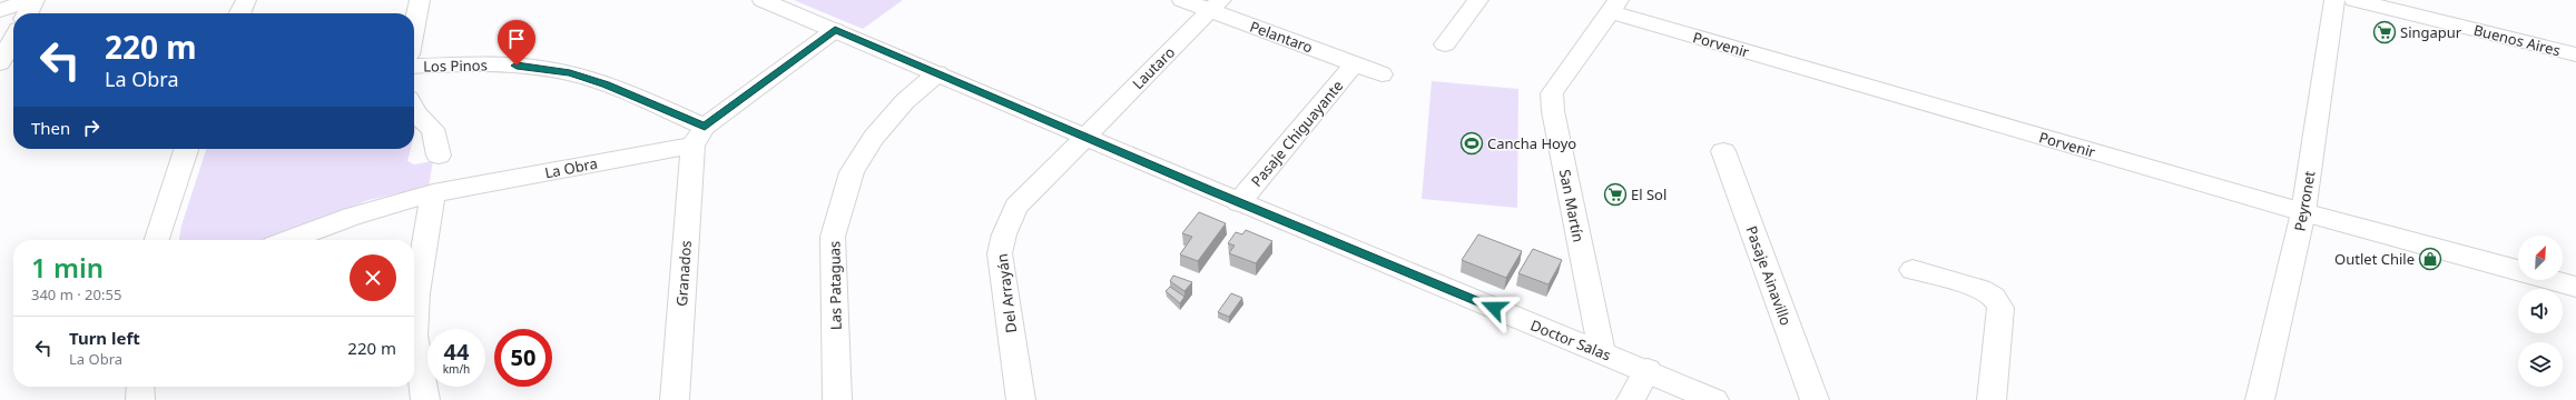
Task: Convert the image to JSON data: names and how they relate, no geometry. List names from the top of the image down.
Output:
{
  "streets": {
    "street": [
      "Pelantaro",
      "Buenos Aires",
      "Porvenir",
      "Los Pinos",
      "Lautaro",
      "Pasaje Chiguayante",
      "La Obra",
      "Peyronet",
      "San Martín",
      "Granados",
      "Pasaje Ainavillo",
      "Las Pataguas",
      "Del Arrayán",
      "Doctor Salas"
    ]
  },
  "crossings": [
    ["Pelantaro", "Lautaro"],
    ["Pelantaro", "Pasaje Chiguayante"],
    ["Porvenir", "Peyronet"],
    ["Porvenir", "San Martín"],
    ["Los Pinos", "La Obra"],
    ["Los Pinos", "Granados"],
    ["Lautaro", "Del Arrayán"],
    ["Lautaro", "Doctor Salas"],
    ["Pasaje Chiguayante", "Doctor Salas"],
    ["La Obra", "Granados"],
    ["La Obra", "Doctor Salas"],
    ["San Martín", "Doctor Salas"],
    ["Las Pataguas", "Doctor Salas"],
    ["Del Arrayán", "Doctor Salas"]
  ],
  "places": {
    "supermarket": ["Singapur", "El Sol"],
    "sports": ["Cancha Hoyo"],
    "shop": ["Outlet Chile"]
  },
  "north": "top right",
  "page": {
    "turn": ["220 m", "La Obra"],
    "then": "Then",
    "heading": ["1 min", "340 m · 20:55"],
    "list": [
      {
        "name": "Turn left",
        "note": "La Obra",
        "value": "220 m"
      }
    ],
    "speed": "44 km/h",
    "limit": "50"
  }
}
